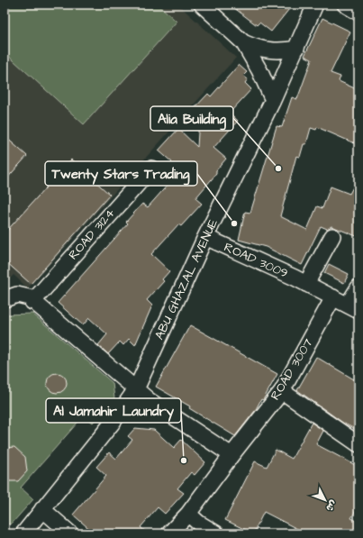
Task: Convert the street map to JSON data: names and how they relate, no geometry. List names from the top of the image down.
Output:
{
  "streets": {
    "street": [
      "ROAD 3124",
      "ROAD 3009",
      "ABU GHAZAL AVENUE",
      "ROAD 3007"
    ]
  },
  "crossings": [
    ["ROAD 3009", "ABU GHAZAL AVENUE"],
    ["ROAD 3009", "ROAD 3007"]
  ],
  "places": ["Alia Building", "Twenty Stars Trading", "Al Jamahir Laundry"],
  "north": "bottom right"
}
